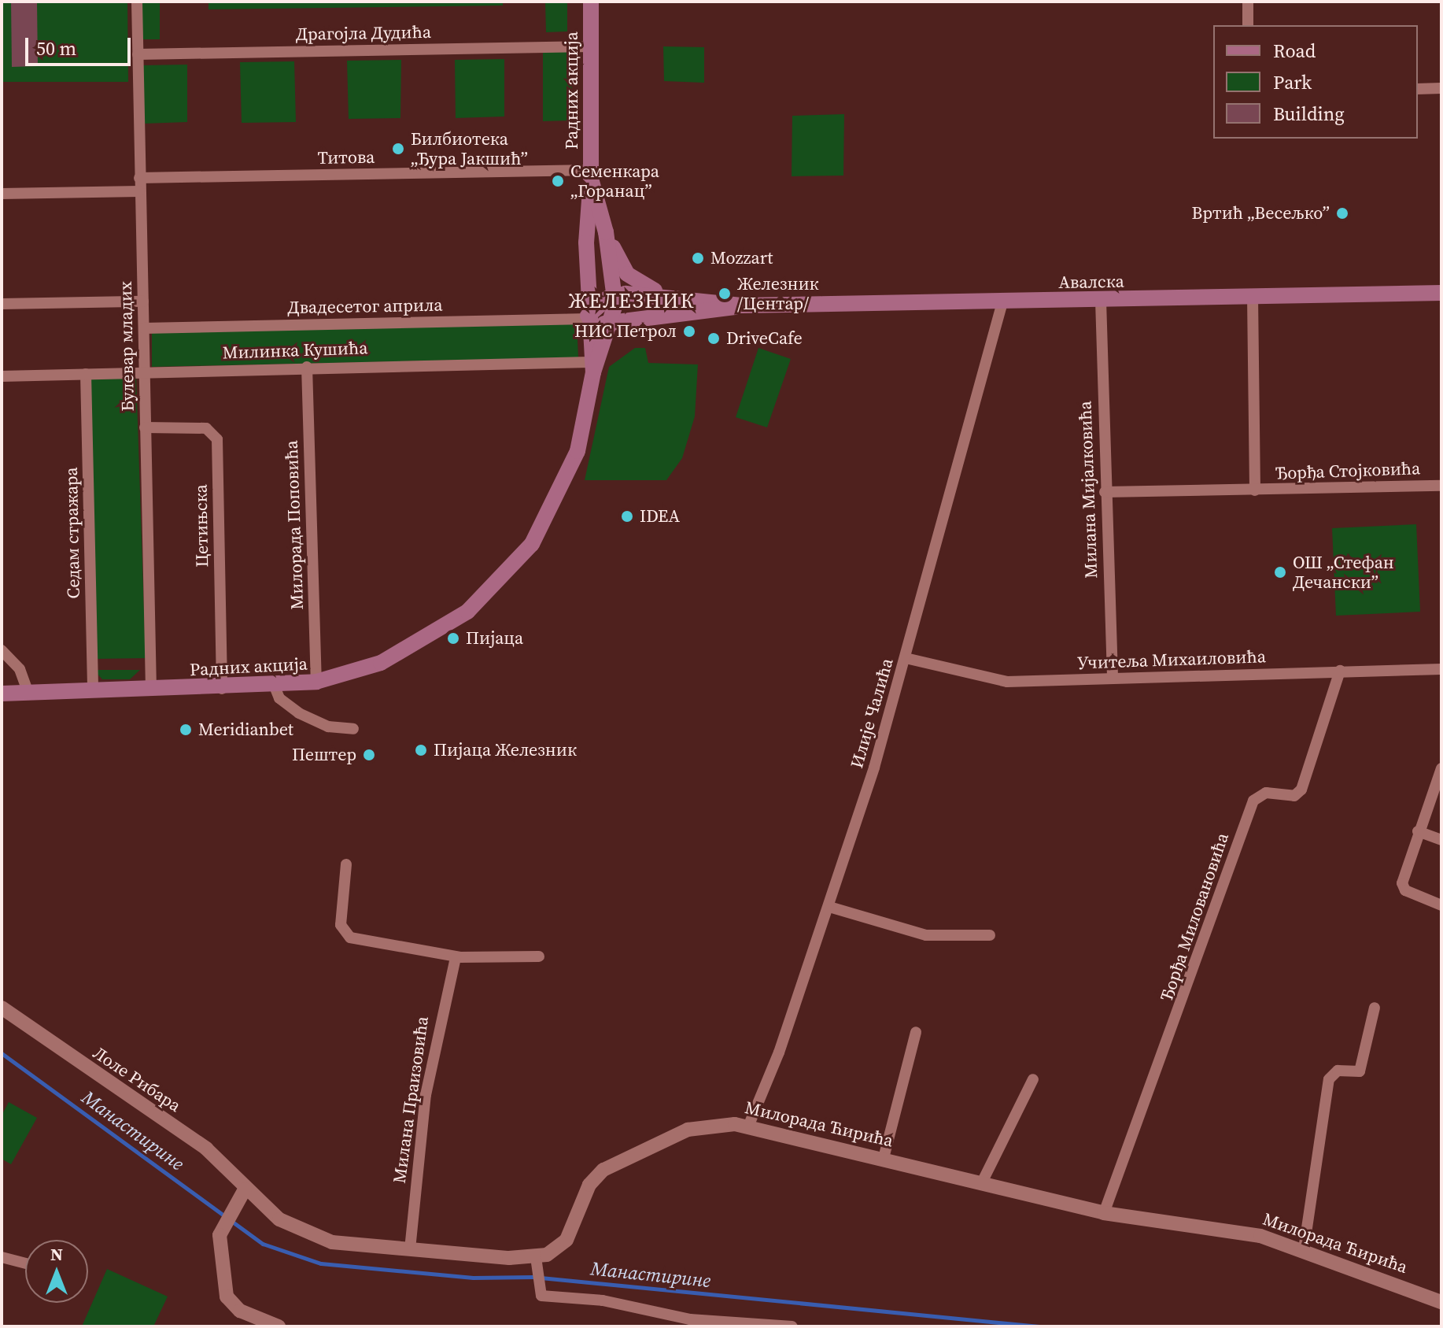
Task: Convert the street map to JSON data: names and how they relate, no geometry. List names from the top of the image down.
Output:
{
  "streets": {
    "main road": ["Радних акција", "Авалска"],
    "street": [
      "Драгојла Дудића",
      "Титова",
      "Двадесетог априла",
      "Булевар младих",
      "Милинка Кушића",
      "Ђорђа Стојковића",
      "Милана Мијалковића",
      "Милорада Поповића",
      "Цетињска",
      "Седам стражара",
      "Учитеља Михаиловића",
      "Илије Чалића",
      "Ђорђа Миловановића",
      "Лоле Рибара",
      "Милана Праизовића",
      "Милорада Ћирића"
    ]
  },
  "crossings": [
    ["Драгојла Дудића", "Радних акција"],
    ["Драгојла Дудића", "Булевар младих"],
    ["Радних акција", "Титова"],
    ["Радних акција", "Авалска"],
    ["Радних акција", "Двадесетог априла"],
    ["Радних акција", "Булевар младих"],
    ["Радних акција", "Милинка Кушића"],
    ["Радних акција", "Милорада Поповића"],
    ["Радних акција", "Цетињска"],
    ["Радних акција", "Седам стражара"],
    ["Титова", "Булевар младих"],
    ["Авалска", "Двадесетог априла"],
    ["Авалска", "Ђорђа Стојковића"],
    ["Авалска", "Милана Мијалковића"],
    ["Авалска", "Илије Чалића"],
    ["Двадесетог априла", "Булевар младих"],
    ["Булевар младих", "Милинка Кушића"],
    ["Булевар младих", "Цетињска"],
    ["Милинка Кушића", "Милорада Поповића"],
    ["Милинка Кушића", "Седам стражара"],
    ["Ђорђа Стојковића", "Милана Мијалковића"],
    ["Милана Мијалковића", "Учитеља Михаиловића"],
    ["Учитеља Михаиловића", "Илије Чалића"],
    ["Учитеља Михаиловића", "Ђорђа Миловановића"],
    ["Илије Чалића", "Милорада Ћирића"],
    ["Ђорђа Миловановића", "Милорада Ћирића"]
  ],
  "districts": ["ЖЕЛЕЗНИК"],
  "water": ["Манастирине"],
  "places": [
    "Билбиотека „Ђура Јакшић”",
    "Семенкара „Горанац”",
    "Вртић „Весељко”",
    "Mozzart",
    "Железник /Центар/",
    "НИС Петрол",
    "DriveCafe",
    "IDEA",
    "ОШ „Стефан Дечански”",
    "Пијаца",
    "Meridianbet",
    "Пијаца Железник",
    "Пештер"
  ],
  "legend": ["Road", "Park", "Building"],
  "scale_bar": "50 m",
  "north": "top"
}
